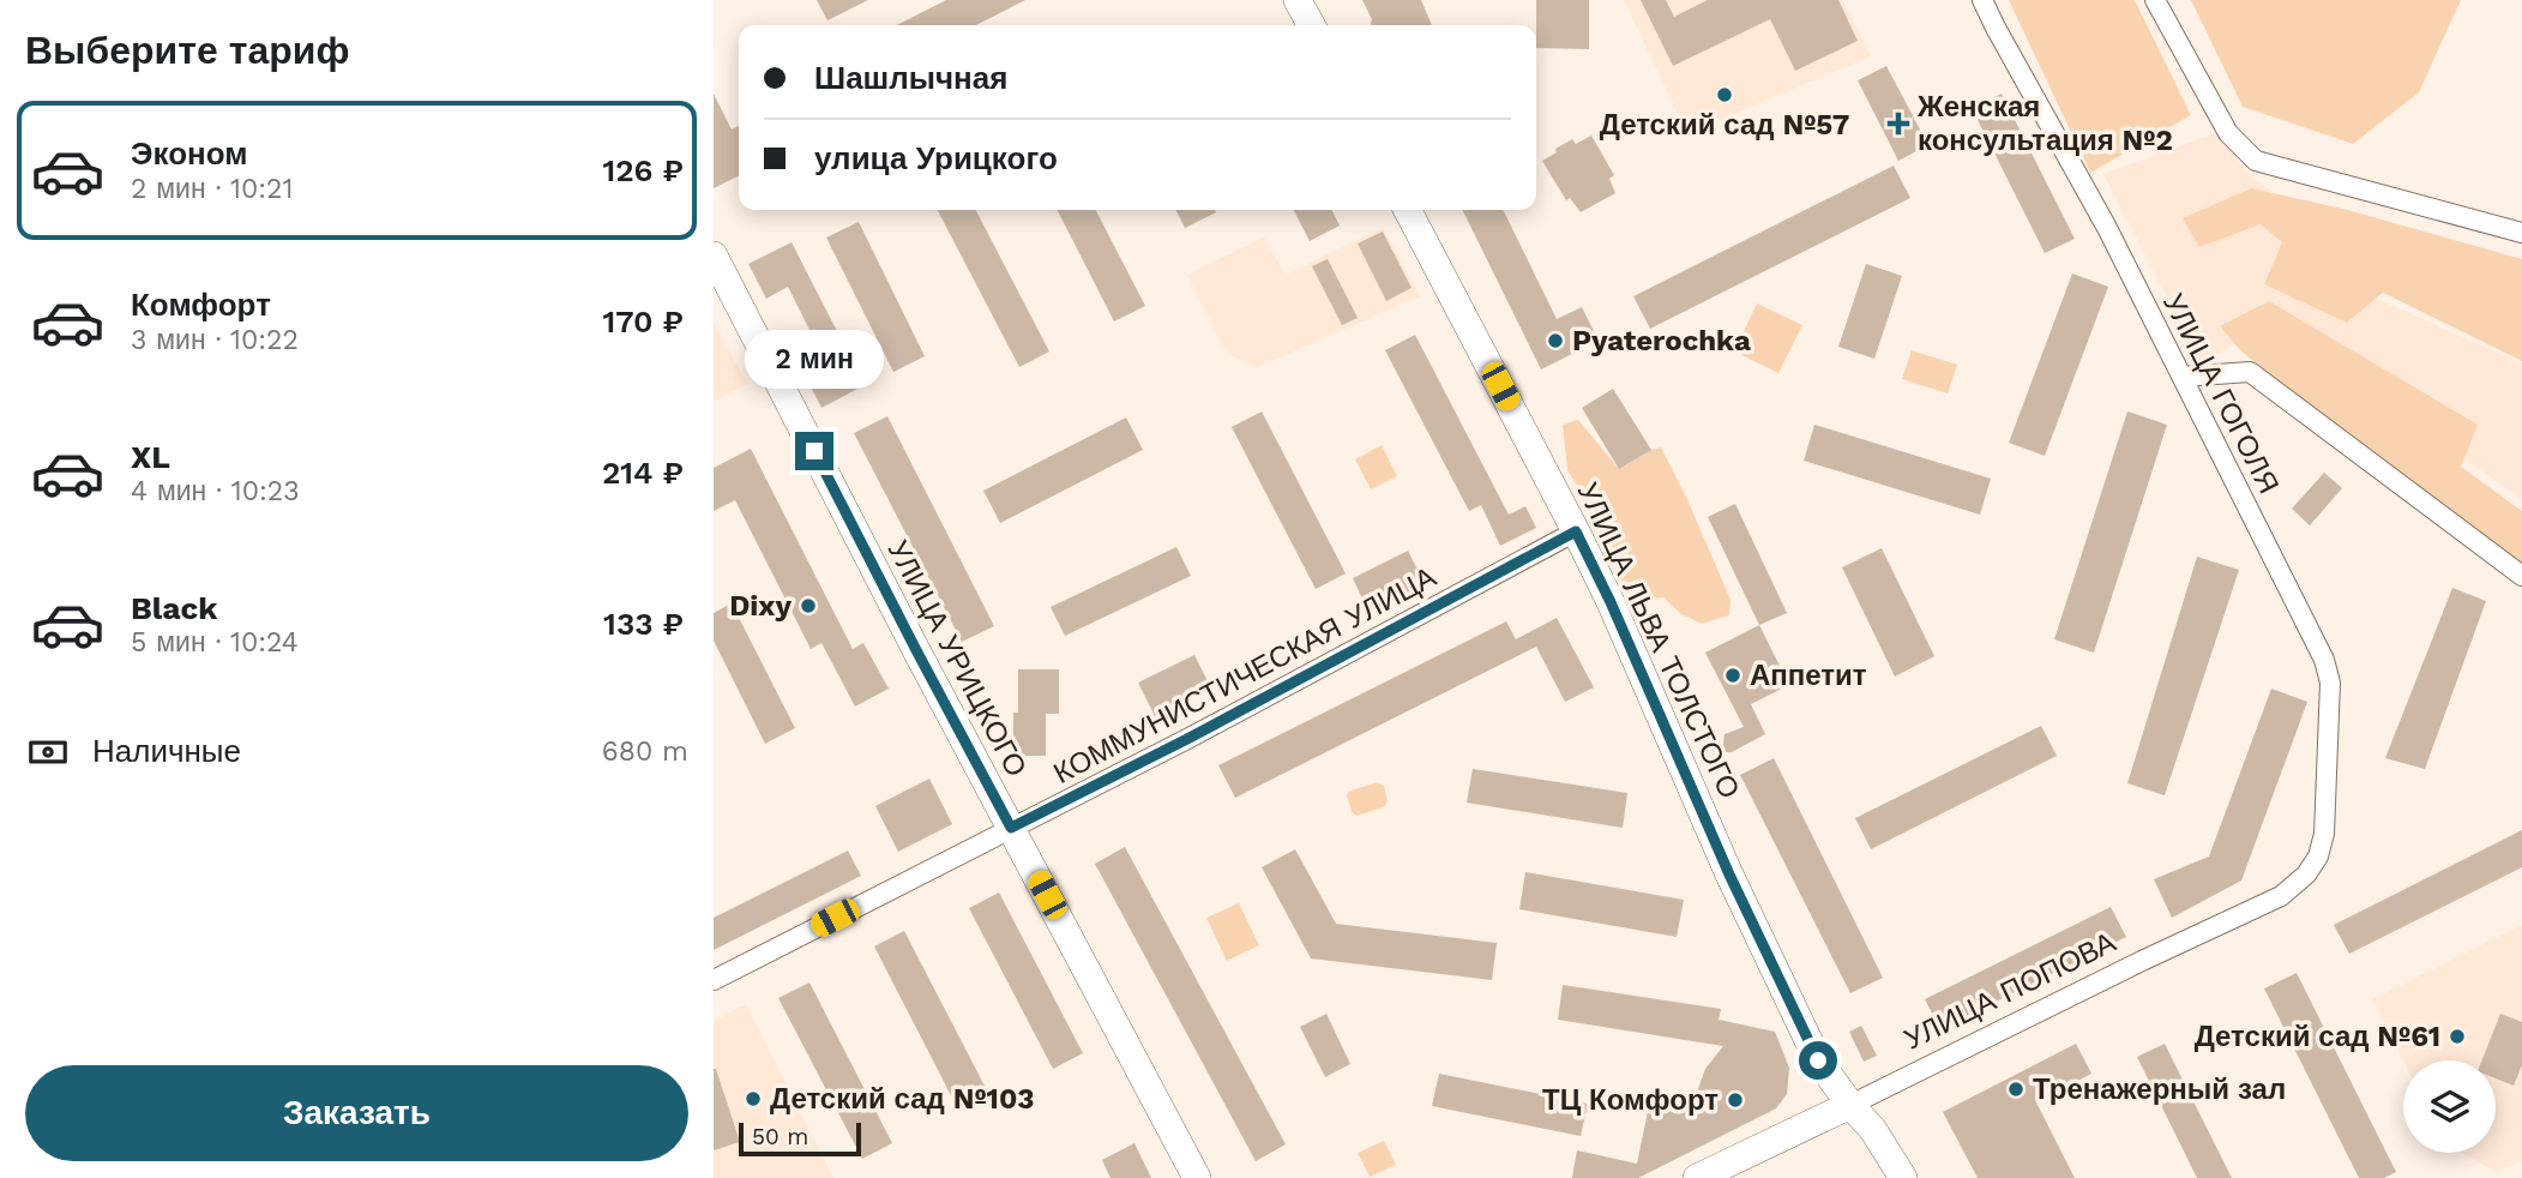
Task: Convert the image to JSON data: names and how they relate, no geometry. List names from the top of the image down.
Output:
{
  "streets": {
    "street": [
      "УЛИЦА ГОГОЛЯ",
      "УЛИЦА ЛЬВА ТОЛСТОГО",
      "УЛИЦА УРИЦКОГО",
      "КОММУНИСТИЧЕСКАЯ УЛИЦА",
      "УЛИЦА ПОПОВА"
    ]
  },
  "crossings": [
    ["УЛИЦА ГОГОЛЯ", "УЛИЦА ПОПОВА"],
    ["УЛИЦА ЛЬВА ТОЛСТОГО", "КОММУНИСТИЧЕСКАЯ УЛИЦА"],
    ["УЛИЦА ЛЬВА ТОЛСТОГО", "УЛИЦА ПОПОВА"],
    ["УЛИЦА УРИЦКОГО", "КОММУНИСТИЧЕСКАЯ УЛИЦА"]
  ],
  "places": {
    "other": [
      "Детский сад №57",
      "Pyaterochka",
      "Dixy",
      "Аппетит",
      "Детский сад №61",
      "Тренажерный зал",
      "Детский сад №103",
      "ТЦ Комфорт"
    ],
    "health": ["Женская консультация №2"]
  },
  "scale_bar": "50 m",
  "page": {
    "heading": "Выберите тариф",
    "banner": ["Шашлычная", "улица Урицкого"],
    "list": [
      {
        "name": "Эконом",
        "note": "2 мин · 10:21",
        "value": "126 ₽"
      },
      {
        "name": "Комфорт",
        "note": "3 мин · 10:22",
        "value": "170 ₽"
      },
      {
        "name": "XL",
        "note": "4 мин · 10:23",
        "value": "214 ₽"
      },
      {
        "name": "Black",
        "note": "5 мин · 10:24",
        "value": "133 ₽"
      }
    ],
    "bubble": "2 мин",
    "pay": ["Наличные", "680 m"],
    "buttons": "Заказать",
    "scale": "50 m"
  }
}
